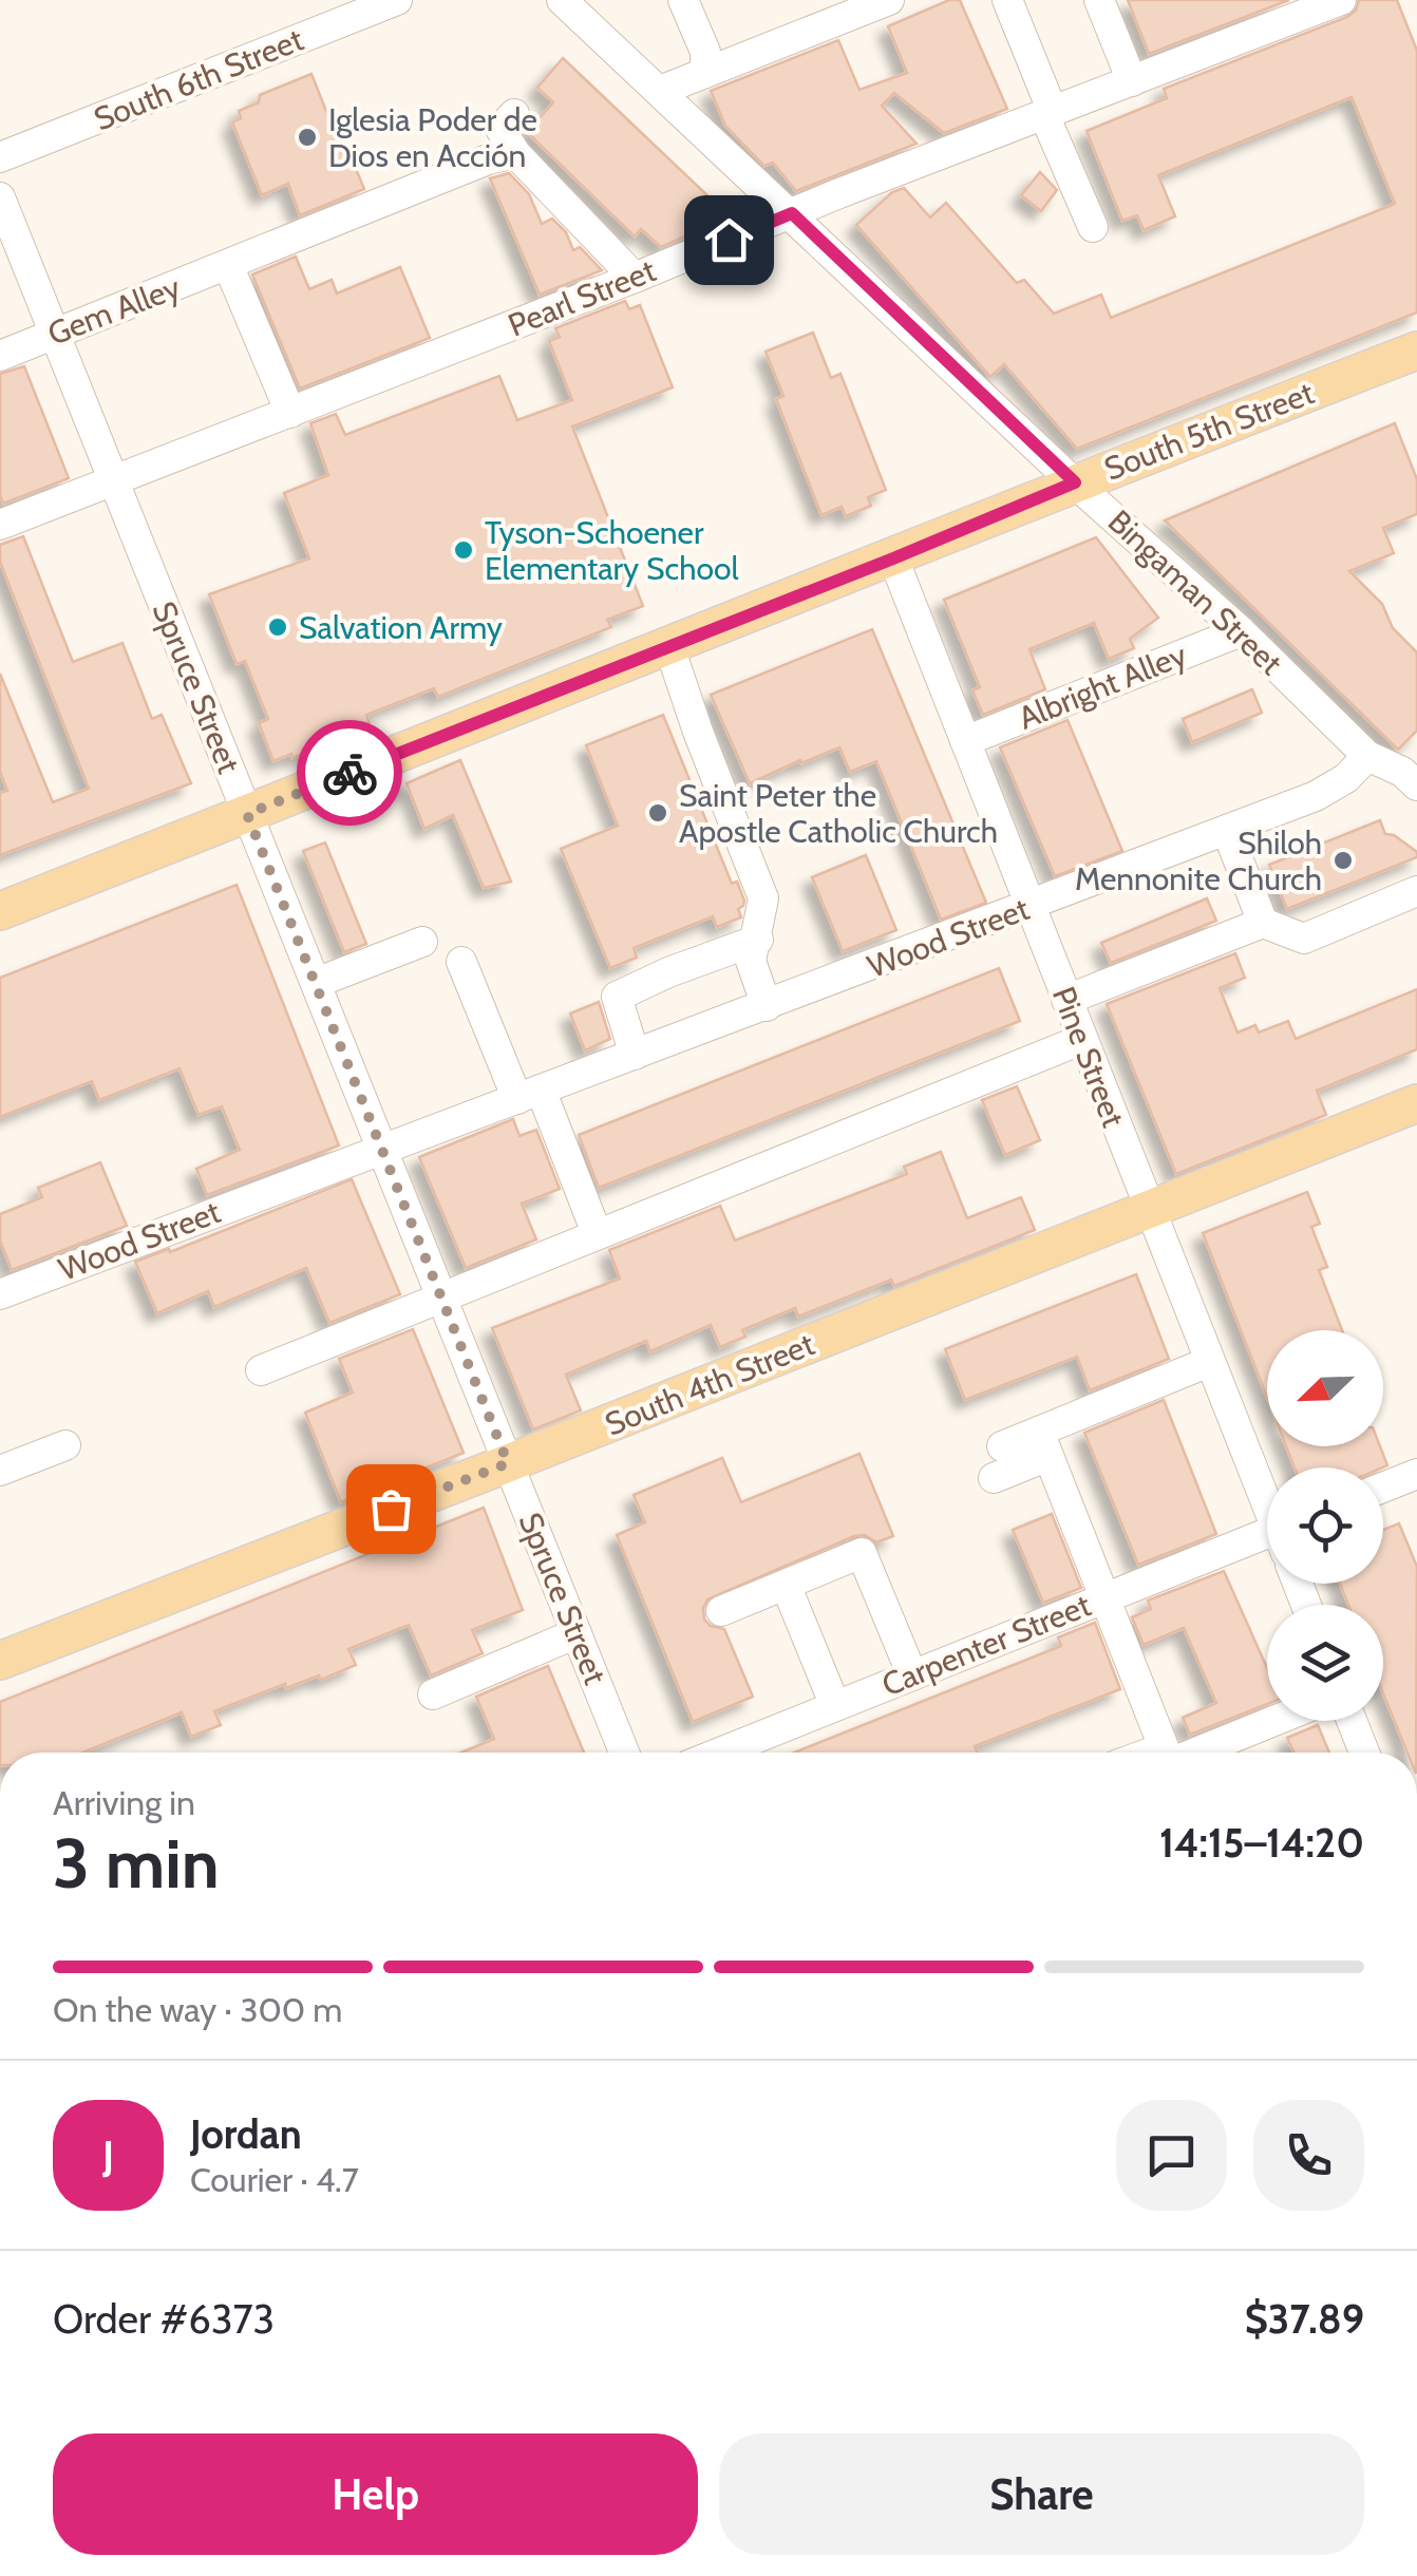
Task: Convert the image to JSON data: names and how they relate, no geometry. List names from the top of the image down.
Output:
{
  "streets": {
    "main road": ["South 5th Street", "South 4th Street"],
    "street": [
      "South 6th Street",
      "Pearl Street",
      "Gem Alley",
      "Bingaman Street",
      "Albright Alley",
      "Spruce Street",
      "Wood Street",
      "Pine Street",
      "Carpenter Street"
    ]
  },
  "crossings": [
    ["Pearl Street", "Bingaman Street"],
    ["Pearl Street", "Spruce Street"],
    ["Gem Alley", "Spruce Street"],
    ["South 5th Street", "Bingaman Street"],
    ["South 5th Street", "Spruce Street"],
    ["South 5th Street", "Pine Street"],
    ["Bingaman Street", "Albright Alley"],
    ["Bingaman Street", "Wood Street"],
    ["Albright Alley", "Pine Street"],
    ["Spruce Street", "Wood Street"],
    ["Spruce Street", "South 4th Street"],
    ["Wood Street", "Pine Street"],
    ["Pine Street", "South 4th Street"]
  ],
  "places": [
    "Iglesia Poder de Dios en Acción",
    "Tyson-Schoener Elementary School",
    "Salvation Army",
    "Saint Peter the Apostle Catholic Church",
    "Shiloh Mennonite Church"
  ],
  "north": "bottom left",
  "page": {
    "heading": ["3 min", "Arriving in", "14:15–14:20"],
    "panel": [
      "Jordan",
      "Courier · 4.7",
      "Order #6373",
      "$37.89"
    ],
    "bar": "On the way · 300 m",
    "round": "J",
    "buttons": ["Help", "Share"]
  }
}
